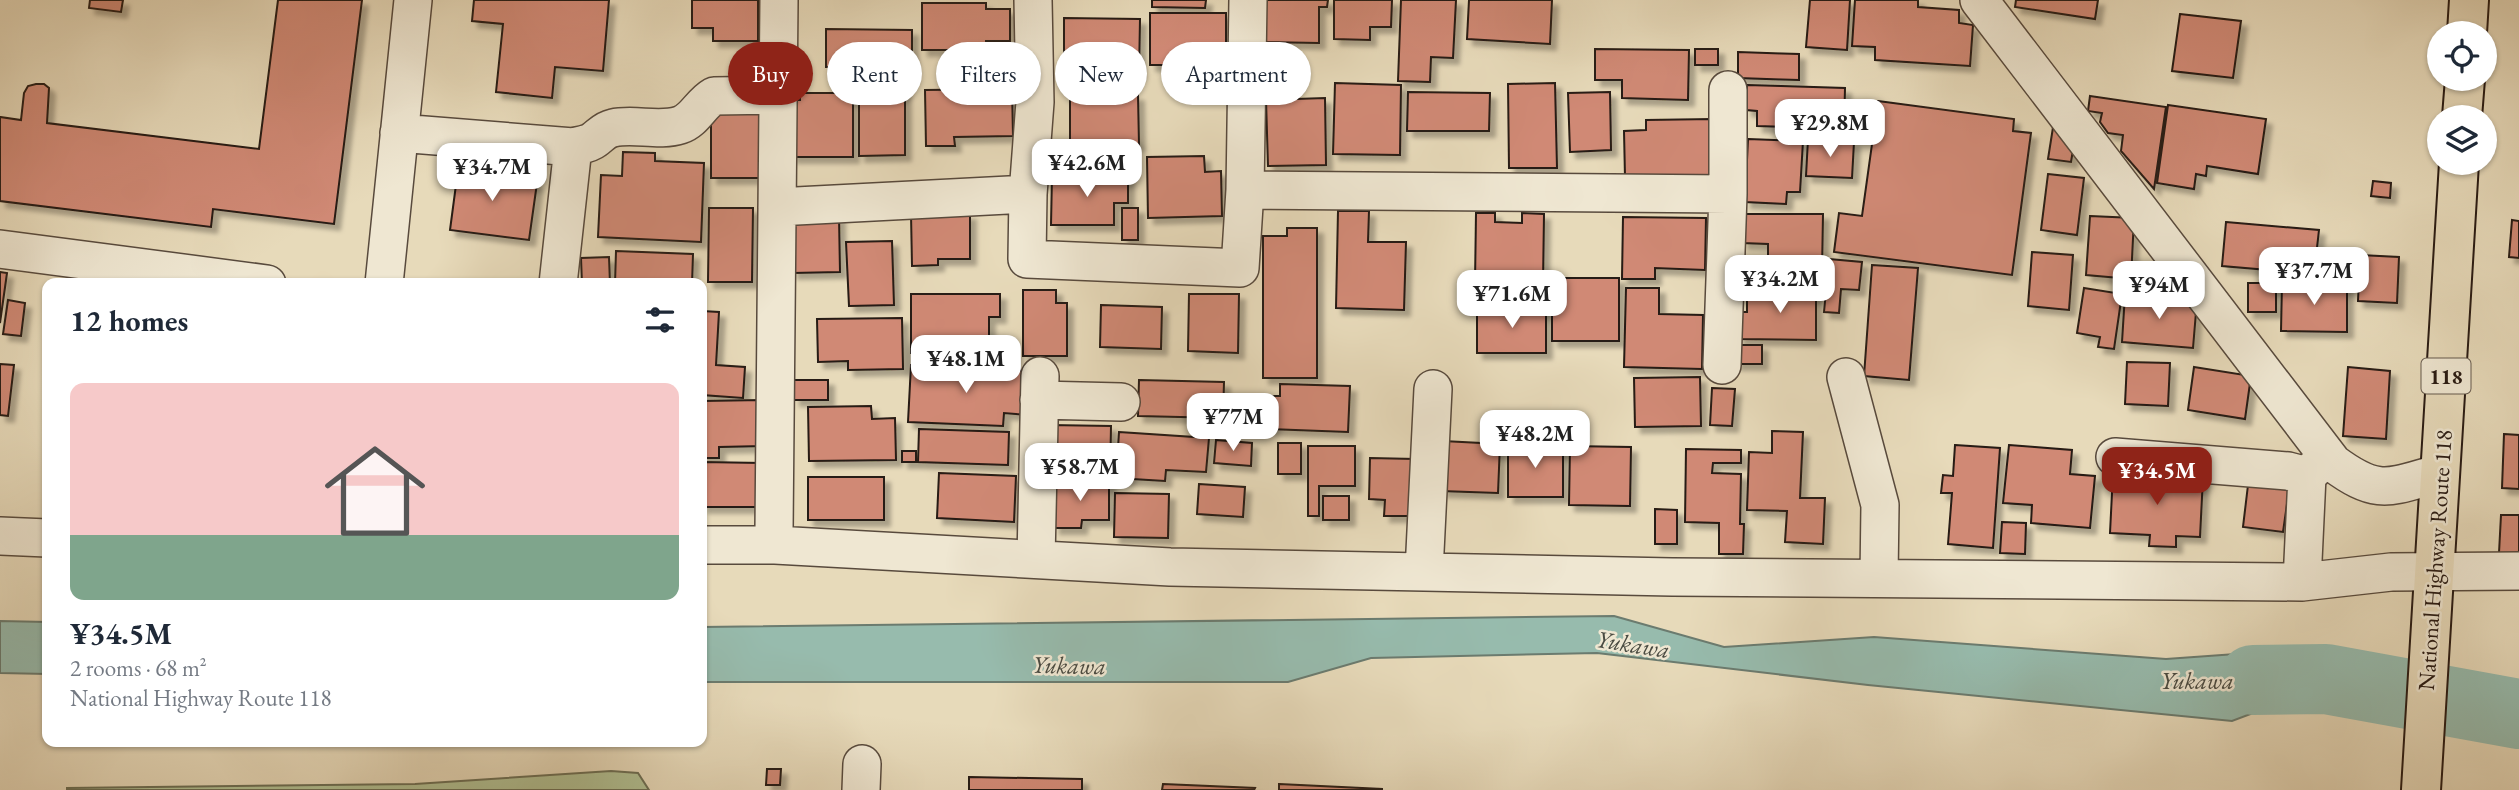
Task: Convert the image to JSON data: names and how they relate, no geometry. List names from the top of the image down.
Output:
{
  "streets": {
    "highway": ["118", "National Highway Route 118"]
  },
  "water": ["Yukawa"],
  "page": {
    "chip": [
      "Buy",
      "Rent",
      "Filters",
      "New",
      "Apartment"
    ],
    "price": [
      "¥29.8M",
      "¥42.6M",
      "¥34.7M",
      "¥37.7M",
      "¥34.2M",
      "¥94M",
      "¥71.6M",
      "¥48.1M",
      "¥77M",
      "¥48.2M",
      "¥58.7M",
      "¥34.5M"
    ],
    "heading": "12 homes",
    "list": [
      {
        "name": "¥34.5M",
        "note": "2 rooms · 68 m² · National Highway Route 118"
      }
    ]
  }
}
